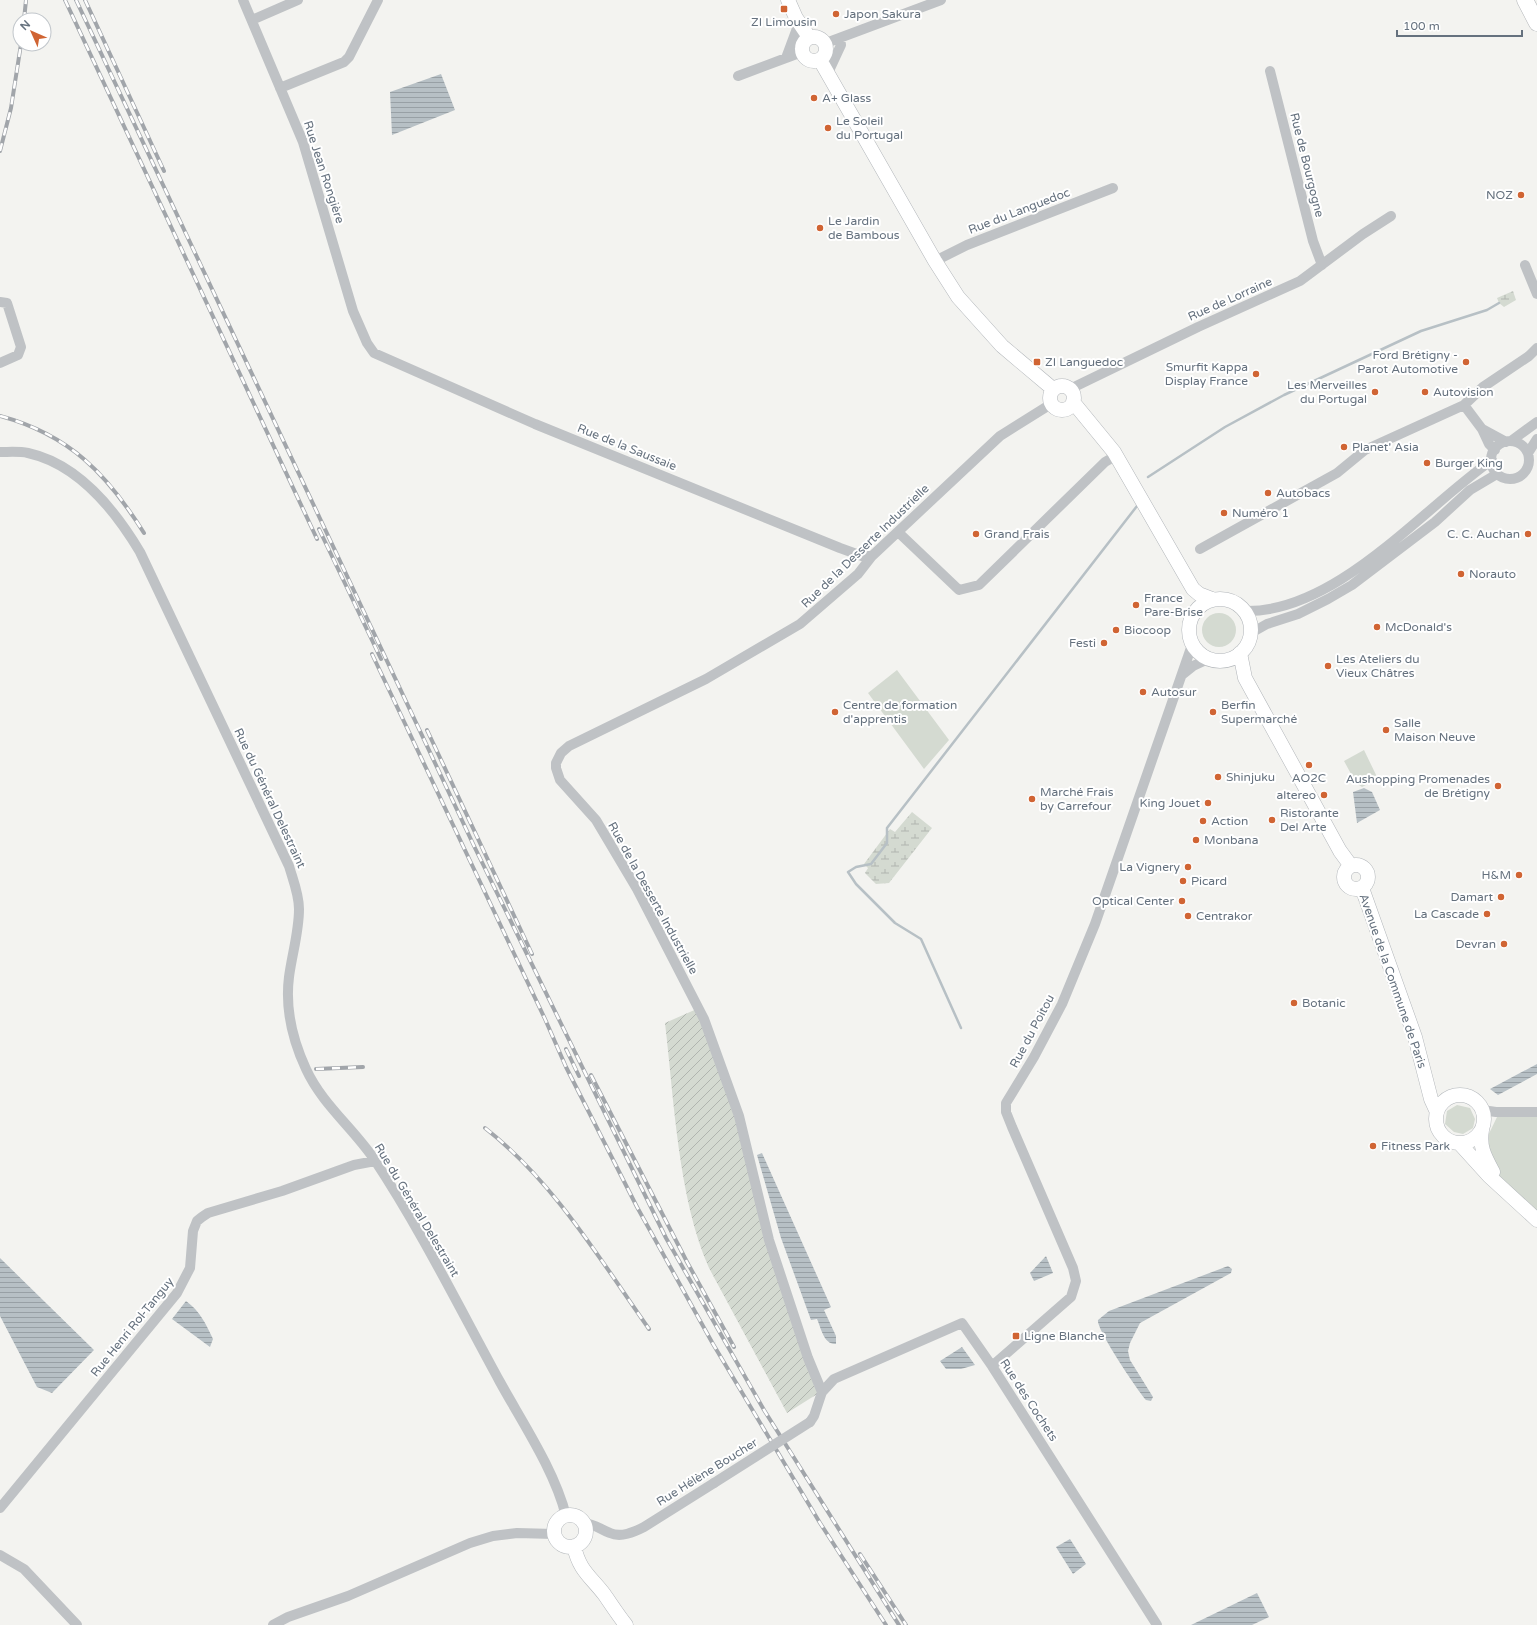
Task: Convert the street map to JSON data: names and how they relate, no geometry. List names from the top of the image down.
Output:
{
  "streets": {
    "street": [
      "Rue de Bourgogne",
      "Rue Jean Rongière",
      "Rue du Languedoc",
      "Rue de Lorraine",
      "Rue de la Saussaie",
      "Rue de la Desserte Industrielle",
      "Rue du Général Delestraint",
      "Avenue de la Commune de Paris",
      "Rue du Poitou",
      "Rue Henri Rol-Tanguy",
      "Rue des Cochets",
      "Rue Hélène Boucher"
    ]
  },
  "crossings": [
    ["Rue de Bourgogne", "Rue de Lorraine"],
    ["Rue Jean Rongière", "Rue de la Saussaie"],
    ["Rue de Lorraine", "Rue de la Desserte Industrielle"],
    ["Rue de la Saussaie", "Rue de la Desserte Industrielle"],
    ["Rue de la Desserte Industrielle", "Rue des Cochets"],
    ["Rue de la Desserte Industrielle", "Rue Hélène Boucher"],
    ["Rue du Général Delestraint", "Rue Henri Rol-Tanguy"],
    ["Rue du Général Delestraint", "Rue Hélène Boucher"],
    ["Rue du Poitou", "Rue des Cochets"],
    ["Rue des Cochets", "Rue Hélène Boucher"]
  ],
  "places": {
    "transit": ["ZI Limousin", "ZI Languedoc", "Ligne Blanche"],
    "other": [
      "Japon Sakura",
      "A+ Glass",
      "Le Soleil du Portugal",
      "NOZ",
      "Le Jardin de Bambous",
      "Ford Brétigny - Parot Automotive",
      "Smurfit Kappa Display France",
      "Les Merveilles du Portugal",
      "Autovision",
      "Planet' Asia",
      "Burger King",
      "Autobacs",
      "Numéro 1",
      "Grand Frais",
      "C. C. Auchan",
      "Norauto",
      "France Pare-Brise",
      "McDonald's",
      "Biocoop",
      "Festi",
      "Les Ateliers du Vieux Châtres",
      "Autosur",
      "Centre de formation d'apprentis",
      "Berfin Supermarché",
      "Salle Maison Neuve",
      "AO2C",
      "Shinjuku",
      "Aushopping Promenades de Brétigny",
      "altereo",
      "Marché Frais by Carrefour",
      "King Jouet",
      "Ristorante Del Arte",
      "Action",
      "Monbana",
      "La Vignery",
      "H&M",
      "Picard",
      "Damart",
      "Optical Center",
      "La Cascade",
      "Centrakor",
      "Devran",
      "Botanic",
      "Fitness Park"
    ]
  },
  "scale_bar": "100 m",
  "north": "top left"
}
